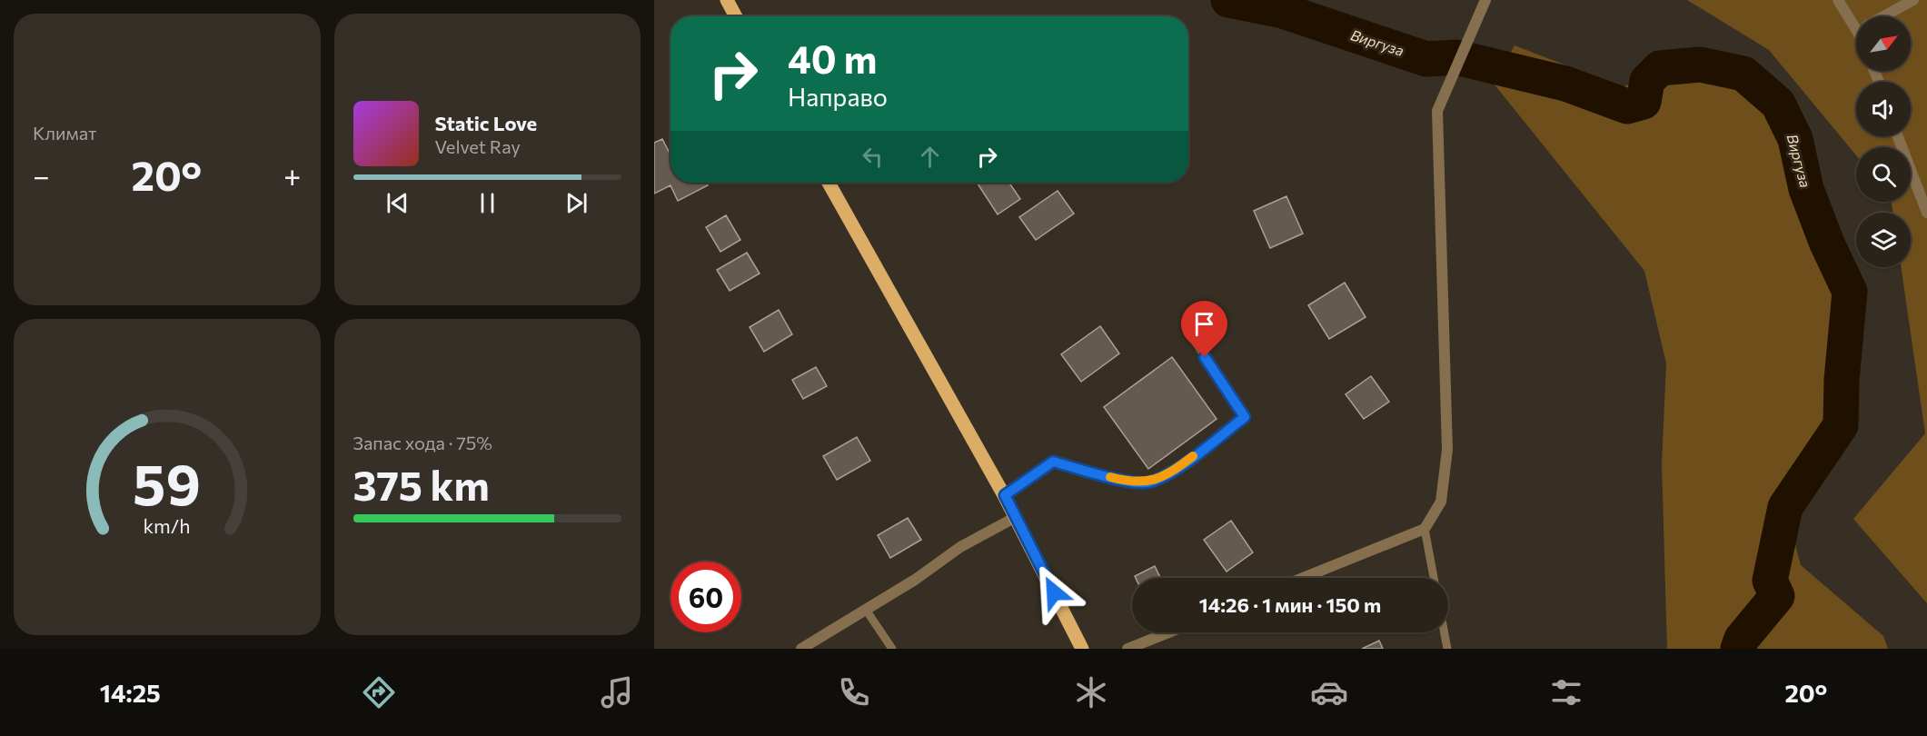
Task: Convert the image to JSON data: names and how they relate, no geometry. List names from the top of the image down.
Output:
{
  "water": ["Виргуза"],
  "north": "top right",
  "page": {
    "tile": [
      "Климат",
      ["Запас хода · 75%", "375 km"]
    ],
    "turn": ["40 m", "Направо"],
    "song": ["Static Love", "Velvet Ray"],
    "heat": ["−", "20°", "+"],
    "limit": "60",
    "trip": "14:26 · 1 мин · 150 m",
    "tabs": ["14:25", "20°"],
    "gauge": ["59", "km/h"]
  }
}
